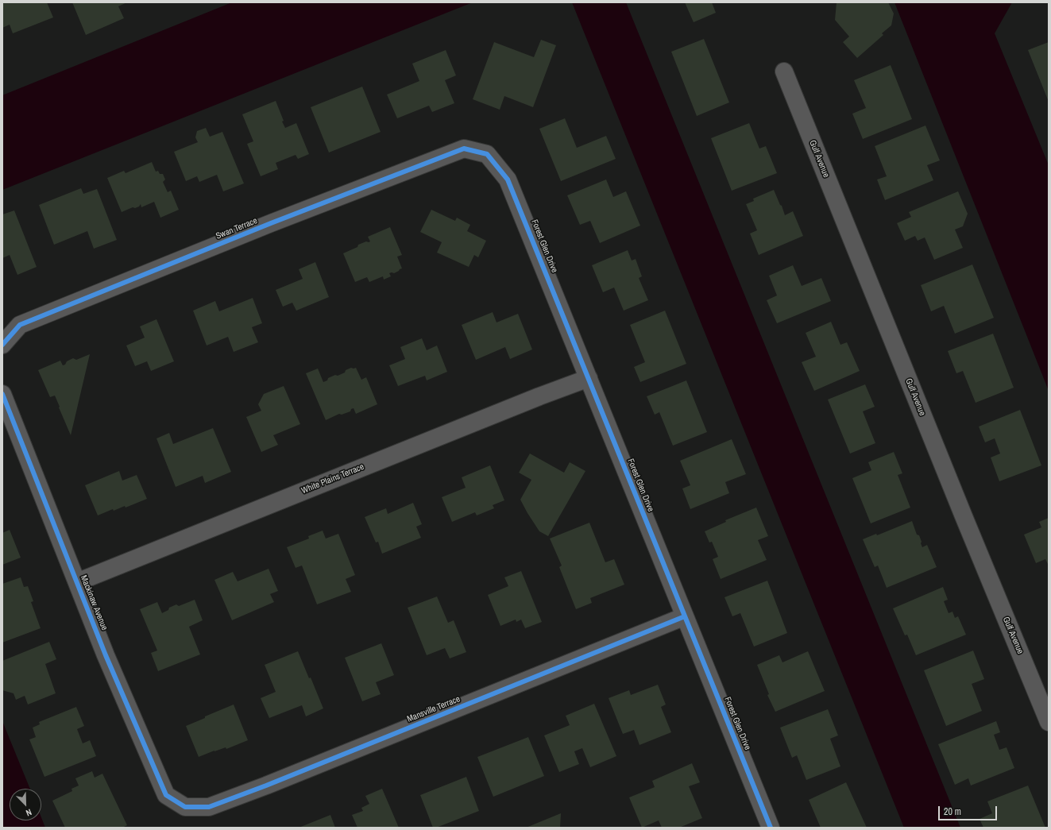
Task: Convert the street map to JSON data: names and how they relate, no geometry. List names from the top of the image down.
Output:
{
  "streets": {
    "street": [
      "Gulf Avenue",
      "Swan Terrace",
      "Forest Glen Drive",
      "White Plains Terrace",
      "Mackinaw Avenue",
      "Mansville Terrace"
    ]
  },
  "crossings": [
    ["Swan Terrace", "Forest Glen Drive"],
    ["Forest Glen Drive", "White Plains Terrace"],
    ["Forest Glen Drive", "Mansville Terrace"],
    ["White Plains Terrace", "Mackinaw Avenue"],
    ["Mackinaw Avenue", "Mansville Terrace"]
  ],
  "scale_bar": "20 m",
  "north": "bottom right"
}
